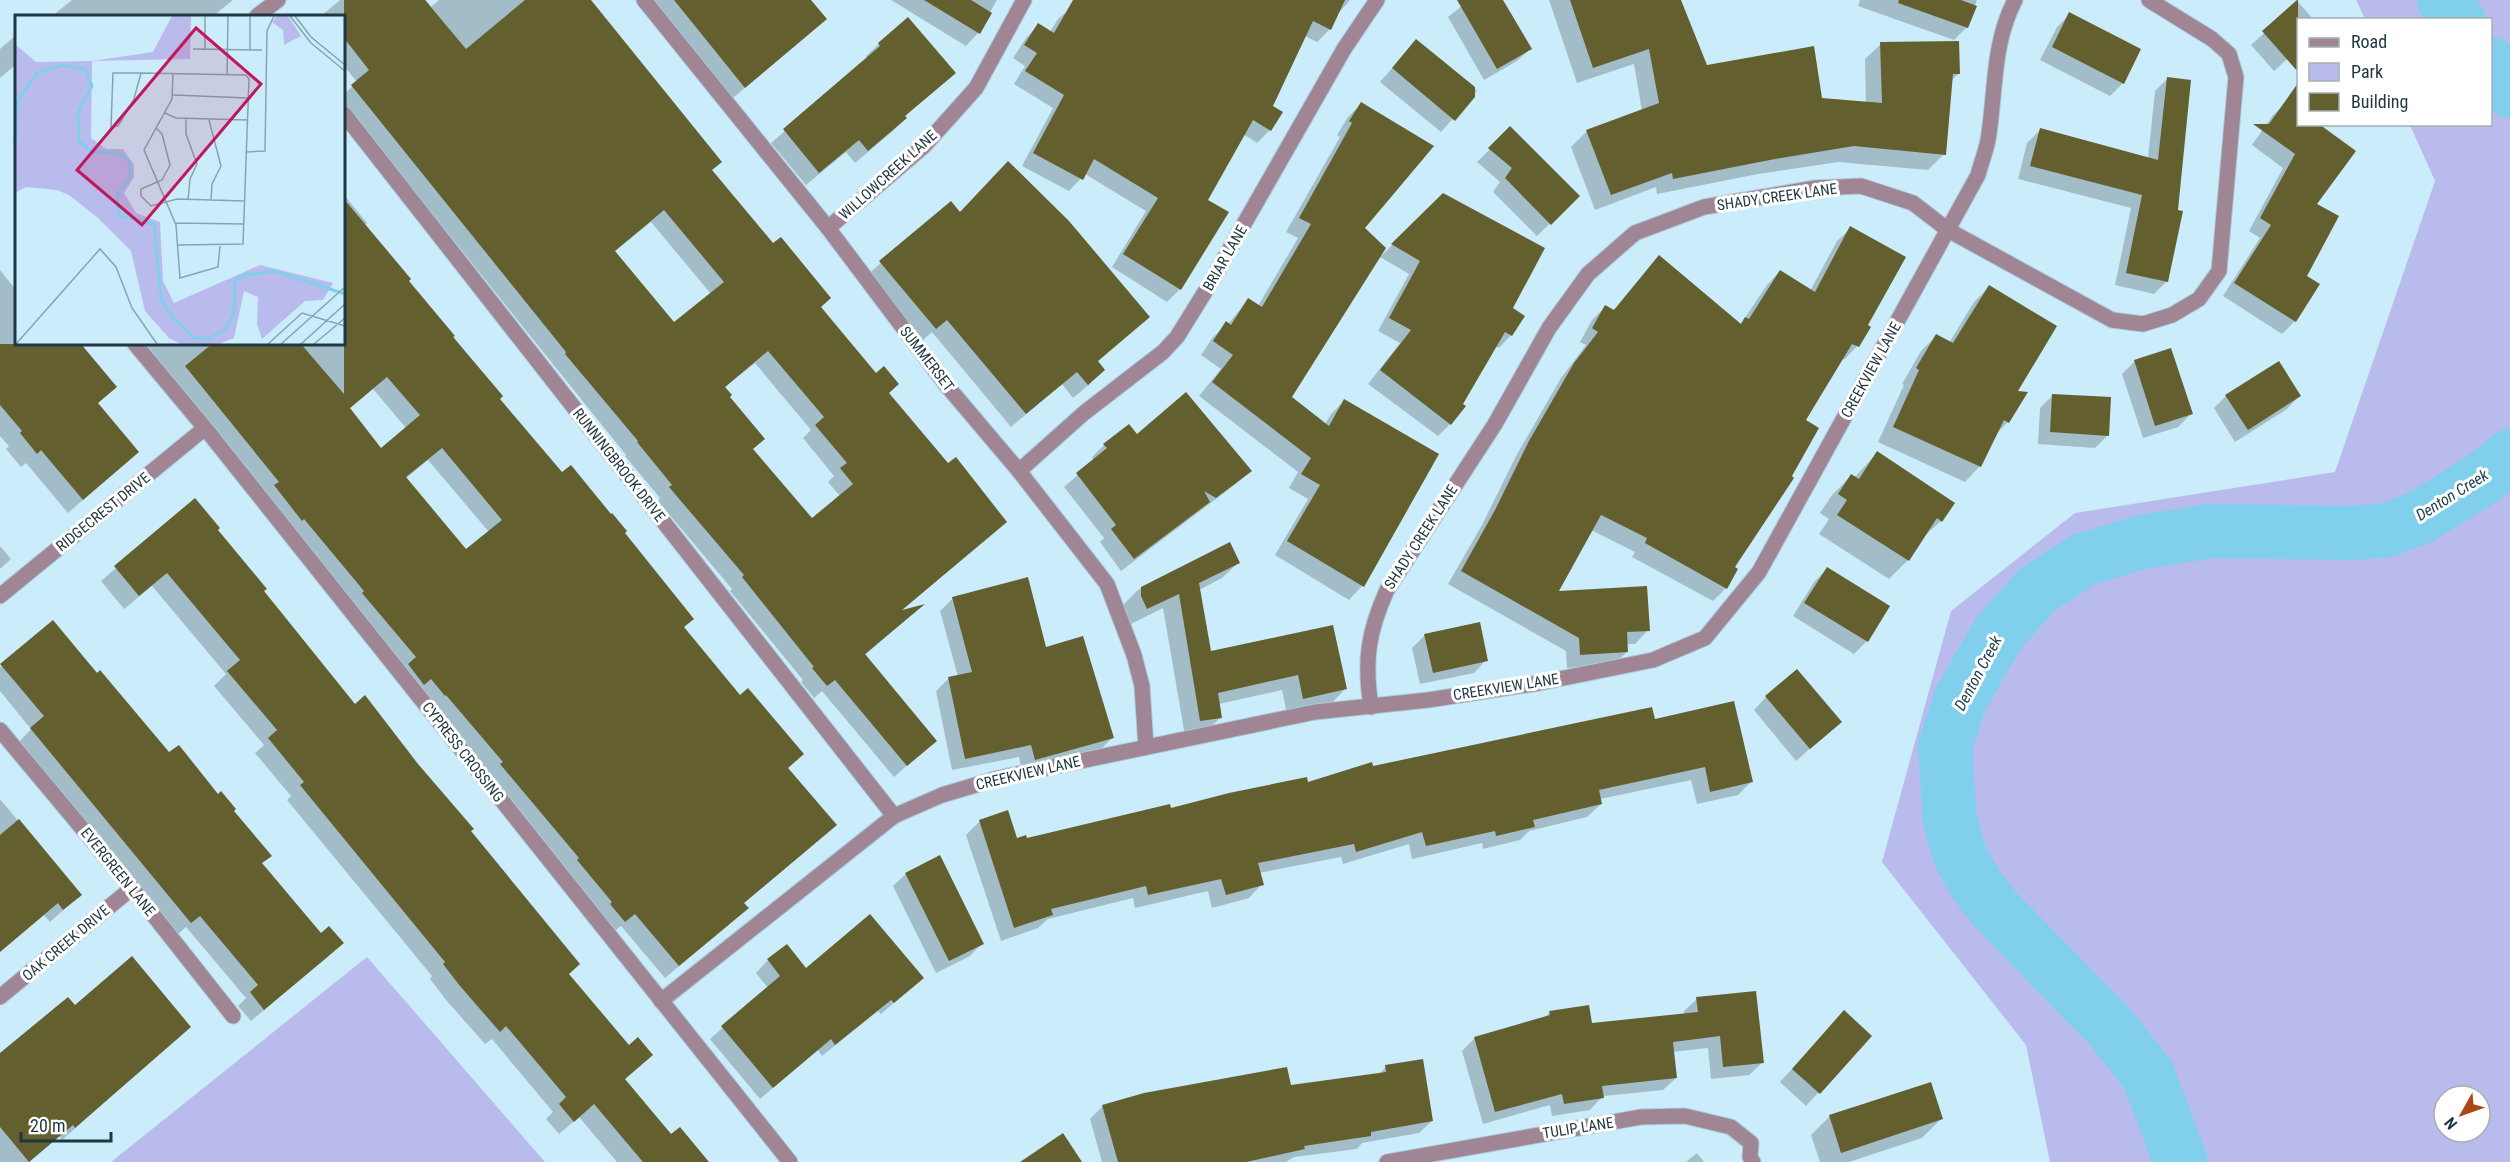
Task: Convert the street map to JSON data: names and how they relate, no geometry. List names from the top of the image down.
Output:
{
  "streets": {
    "street": [
      "WILLOWCREEK LANE",
      "SHADY CREEK LANE",
      "BRIAR LANE",
      "SUMMERSET",
      "CREEKVIEW LANE",
      "RUNNINGBROOK DRIVE",
      "RIDGECREST DRIVE",
      "CYPRESS CROSSING",
      "EVERGREEN LANE",
      "OAK CREEK DRIVE",
      "TULIP LANE"
    ]
  },
  "crossings": [
    ["WILLOWCREEK LANE", "SUMMERSET"],
    ["SHADY CREEK LANE", "CREEKVIEW LANE"],
    ["BRIAR LANE", "SUMMERSET"],
    ["SUMMERSET", "CREEKVIEW LANE"],
    ["CREEKVIEW LANE", "RUNNINGBROOK DRIVE"],
    ["CREEKVIEW LANE", "CYPRESS CROSSING"],
    ["RIDGECREST DRIVE", "CYPRESS CROSSING"],
    ["EVERGREEN LANE", "OAK CREEK DRIVE"]
  ],
  "water": ["Denton Creek"],
  "legend": ["Road", "Park", "Building"],
  "scale_bar": "20 m",
  "north": "bottom left"
}
